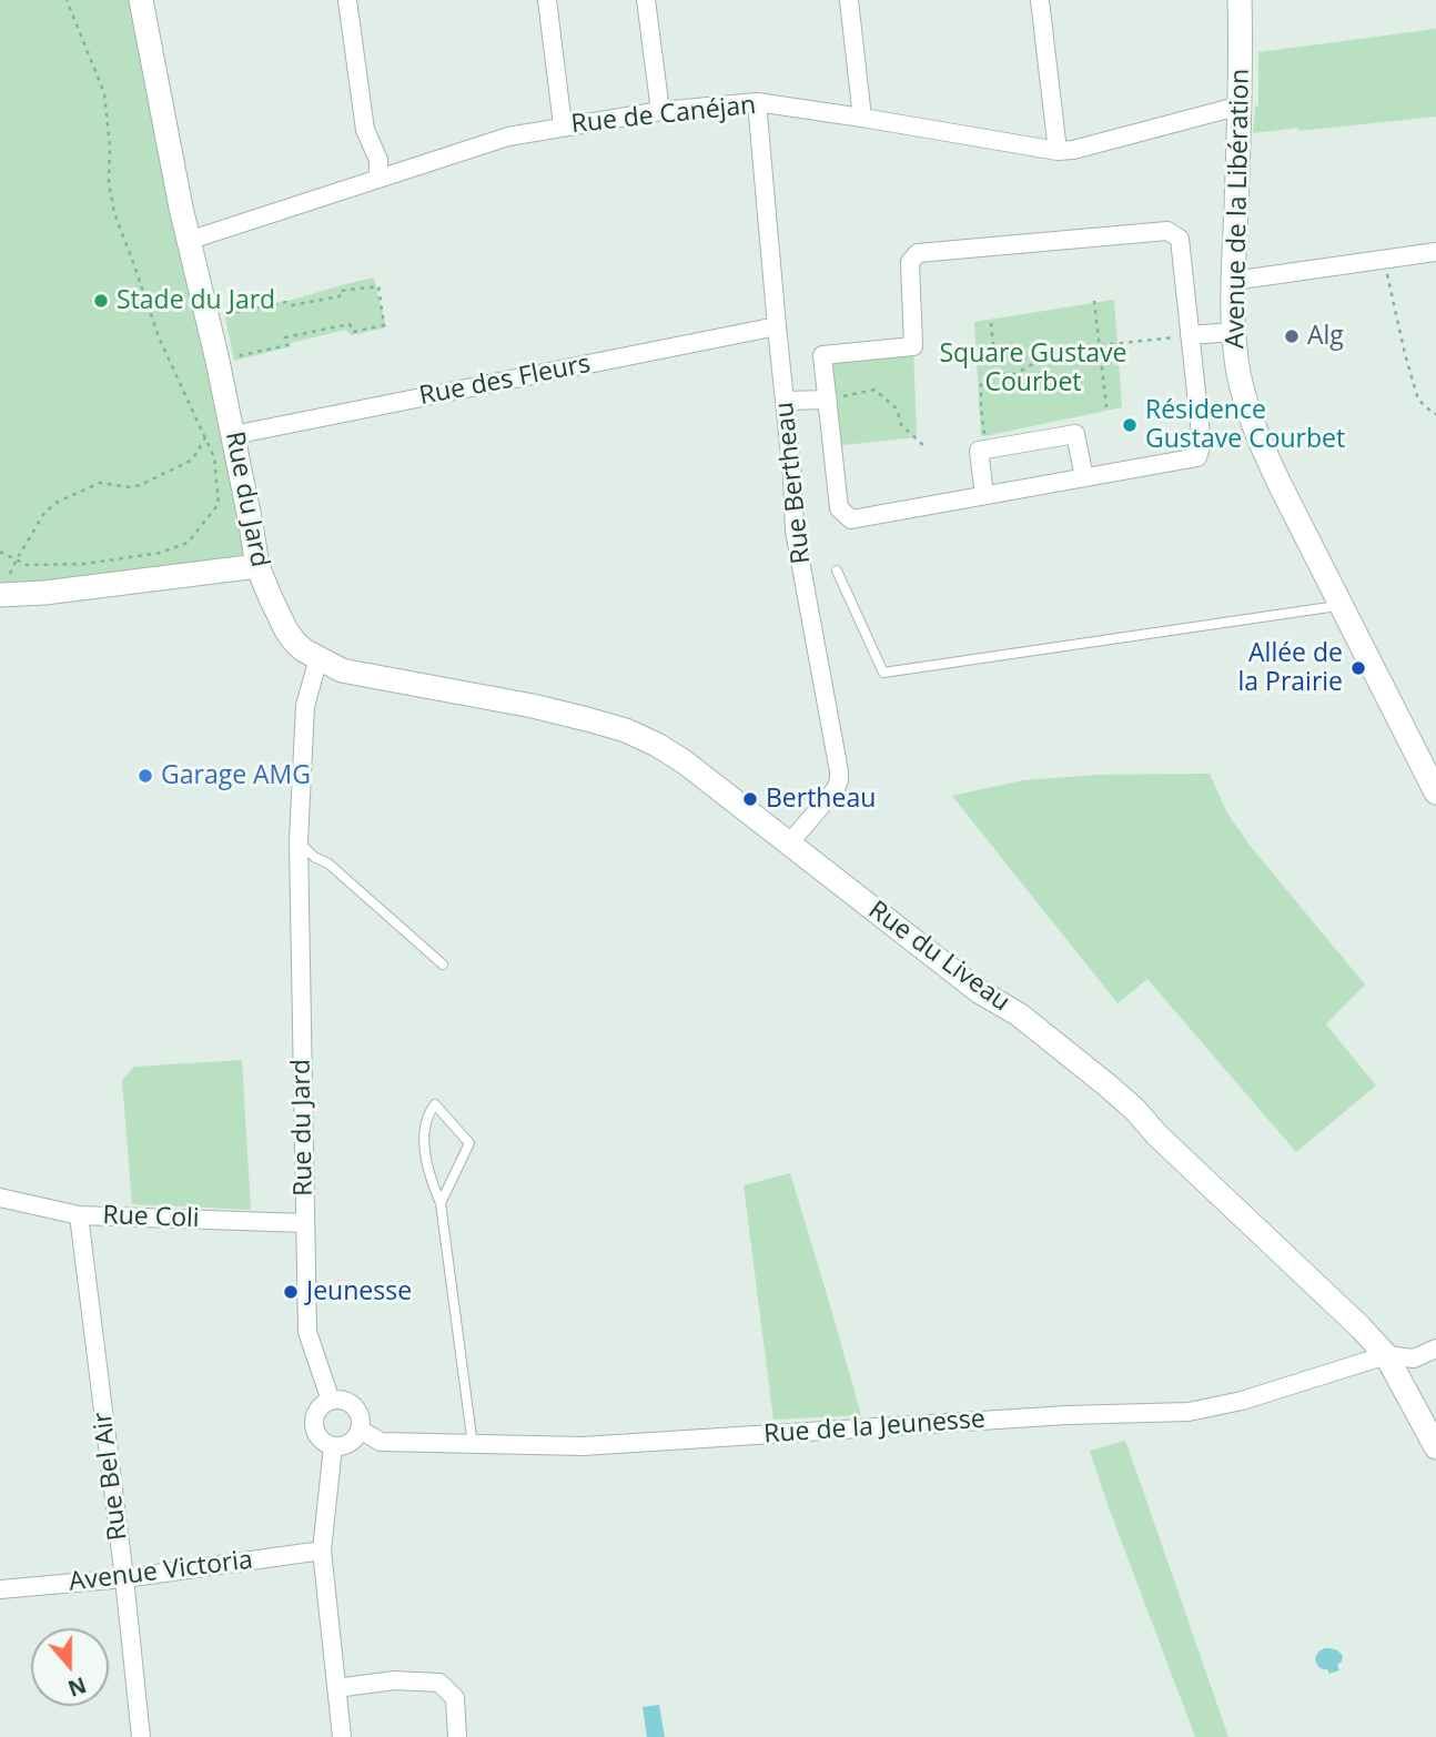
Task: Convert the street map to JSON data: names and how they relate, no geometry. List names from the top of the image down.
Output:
{
  "streets": {
    "street": [
      "Rue de Canéjan",
      "Avenue de la Libération",
      "Rue des Fleurs",
      "Rue Bertheau",
      "Rue du Jard",
      "Rue du Liveau",
      "Rue Coli",
      "Rue de la Jeunesse",
      "Rue Bel Air",
      "Avenue Victoria"
    ]
  },
  "crossings": [
    ["Rue de Canéjan", "Avenue de la Libération"],
    ["Rue de Canéjan", "Rue Bertheau"],
    ["Rue de Canéjan", "Rue du Jard"],
    ["Rue des Fleurs", "Rue Bertheau"],
    ["Rue des Fleurs", "Rue du Jard"],
    ["Rue Bertheau", "Rue du Liveau"],
    ["Rue du Jard", "Rue du Liveau"],
    ["Rue du Jard", "Rue Coli"],
    ["Rue du Jard", "Rue de la Jeunesse"],
    ["Rue du Liveau", "Rue de la Jeunesse"],
    ["Rue Coli", "Rue Bel Air"],
    ["Rue Bel Air", "Avenue Victoria"]
  ],
  "parks": ["Square Gustave Courbet"],
  "places": [
    "Stade du Jard",
    "Alg",
    "Résidence Gustave Courbet",
    "Allée de la Prairie",
    "Garage AMG",
    "Bertheau",
    "Jeunesse"
  ],
  "north": "bottom"
}
